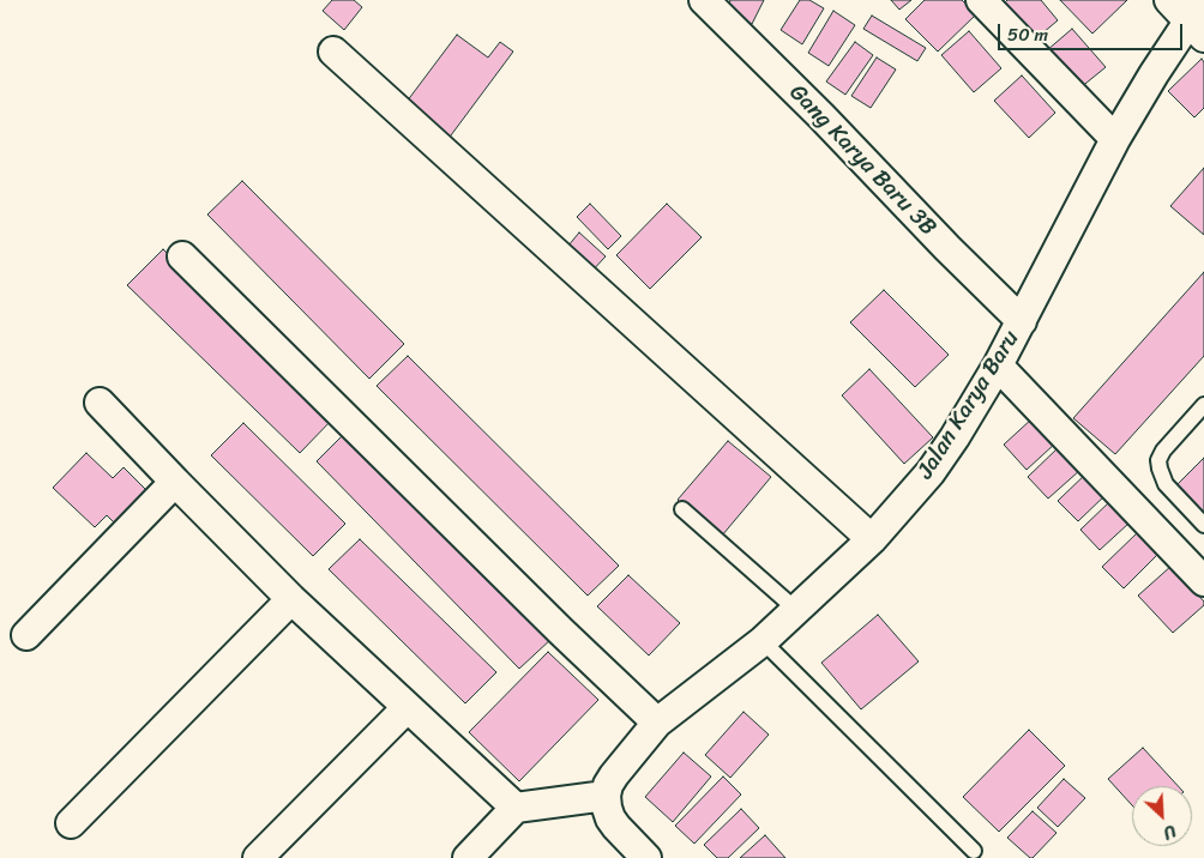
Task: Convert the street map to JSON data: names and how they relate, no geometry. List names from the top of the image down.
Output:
{
  "streets": {
    "street": ["Gang Karya Baru 3B", "Jalan Karya Baru"]
  },
  "crossings": [
    ["Gang Karya Baru 3B", "Jalan Karya Baru"]
  ],
  "scale_bar": "50 m",
  "north": "bottom right"
}
